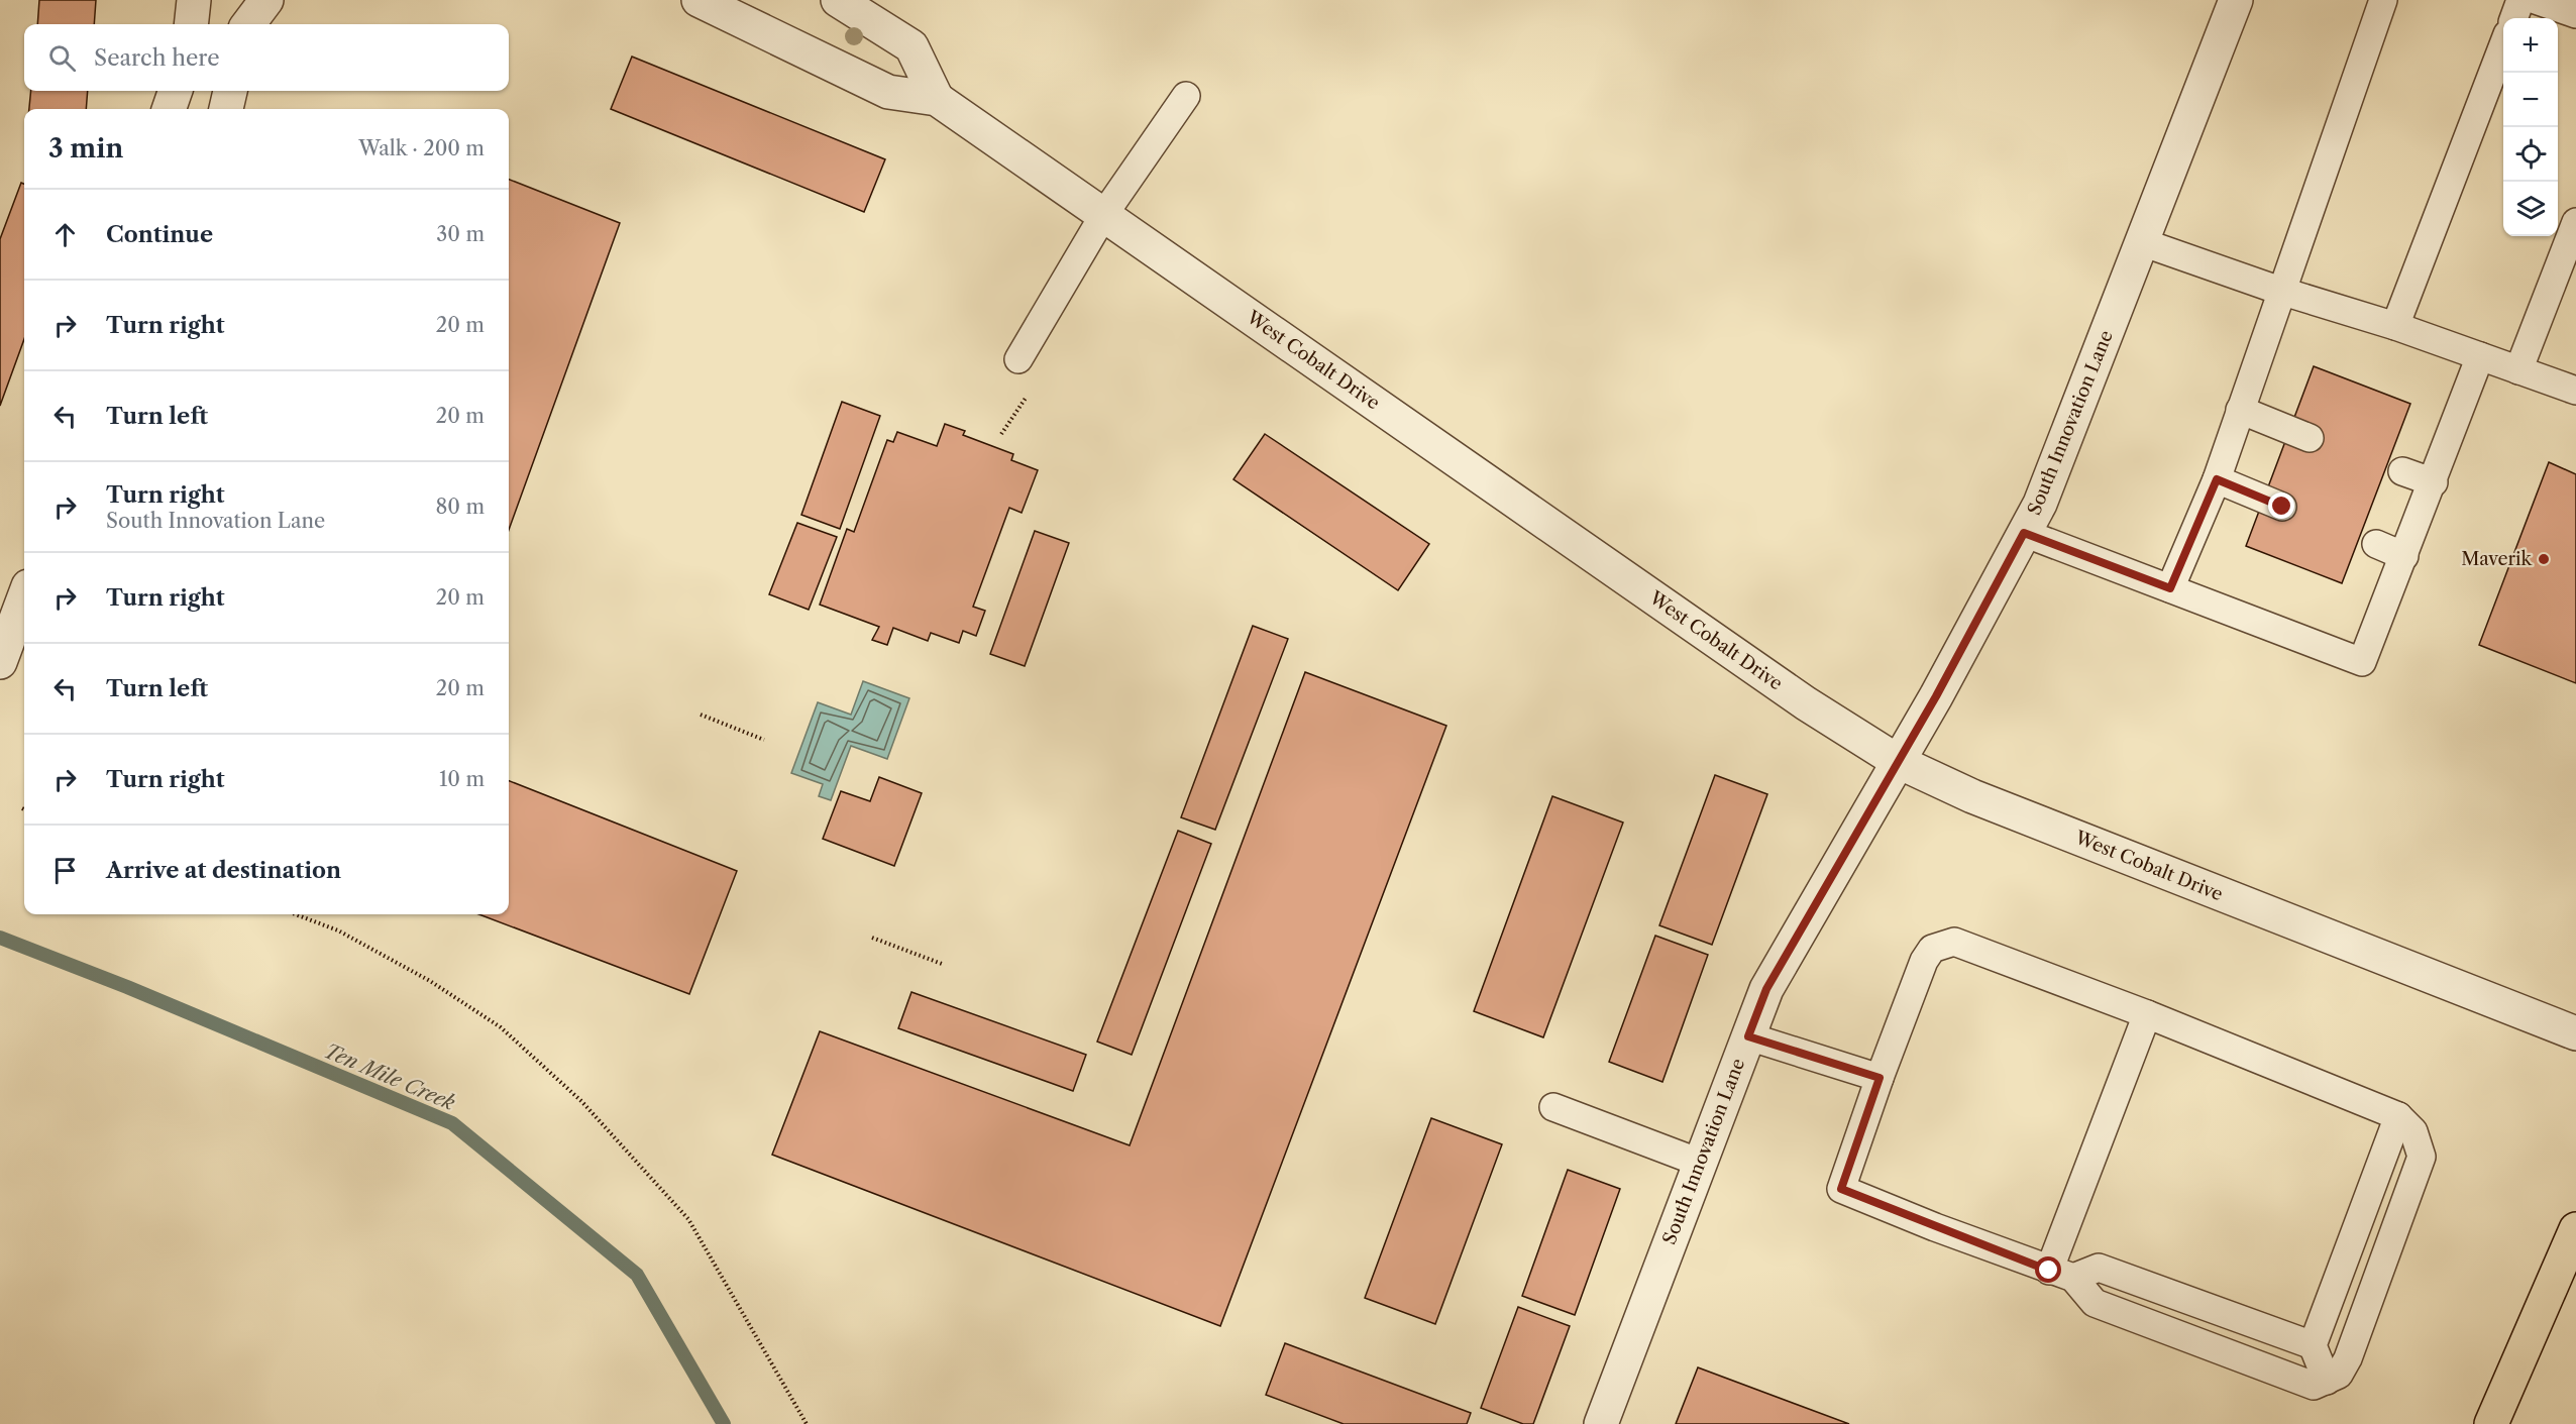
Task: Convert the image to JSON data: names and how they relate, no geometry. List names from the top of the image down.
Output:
{
  "streets": {
    "street": ["West Cobalt Drive", "South Innovation Lane"]
  },
  "crossings": [
    ["West Cobalt Drive", "South Innovation Lane"]
  ],
  "water": ["Ten Mile Creek"],
  "places": ["Maverik"],
  "page": {
    "map_buttons": ["+", "−"],
    "search": "Search here",
    "heading": ["3 min", "Walk · 200 m"],
    "list": [
      ["Continue", "30 m"],
      ["Turn right", "20 m"],
      ["Turn left", "20 m"],
      ["Turn right", "South Innovation Lane", "80 m"],
      ["Turn right", "20 m"],
      ["Turn left", "20 m"],
      ["Turn right", "10 m"],
      "Arrive at destination"
    ]
  }
}
